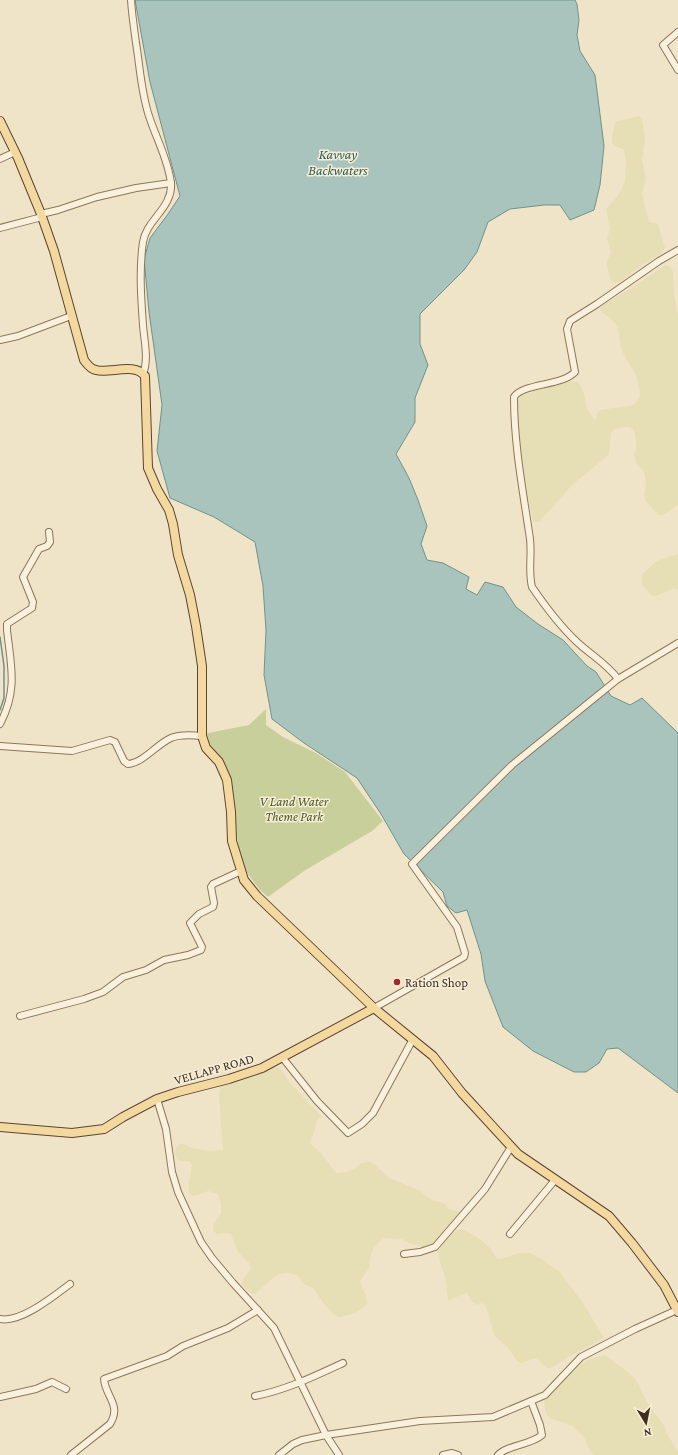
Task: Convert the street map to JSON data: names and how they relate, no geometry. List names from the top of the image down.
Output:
{
  "streets": {
    "main road": ["VELLAPP ROAD"]
  },
  "water": ["Kavvay Backwaters"],
  "parks": ["V Land Water Theme Park"],
  "places": ["Ration Shop"],
  "north": "bottom"
}
